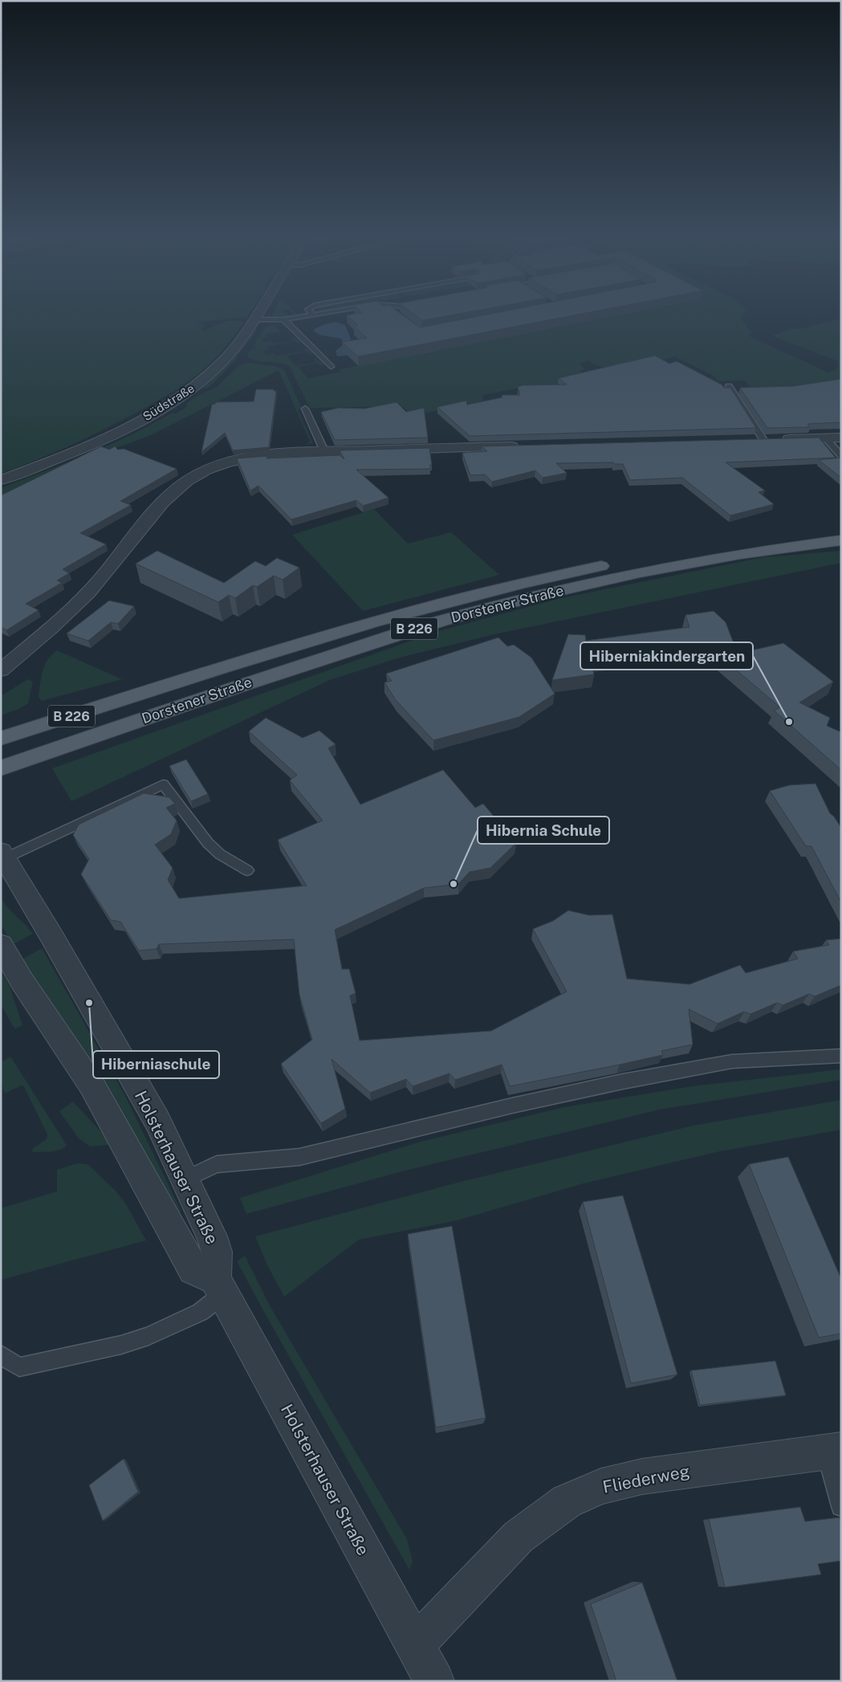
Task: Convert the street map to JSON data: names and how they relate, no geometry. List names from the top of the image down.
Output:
{
  "streets": {
    "main road": ["Dorstener Straße", "B 226"],
    "street": ["Südstraße", "Holsterhauser Straße", "Fliederweg"]
  },
  "crossings": [
    ["Holsterhauser Straße", "Fliederweg"]
  ],
  "places": ["Hiberniakindergarten", "Hibernia Schule", "Hiberniaschule"]
}
